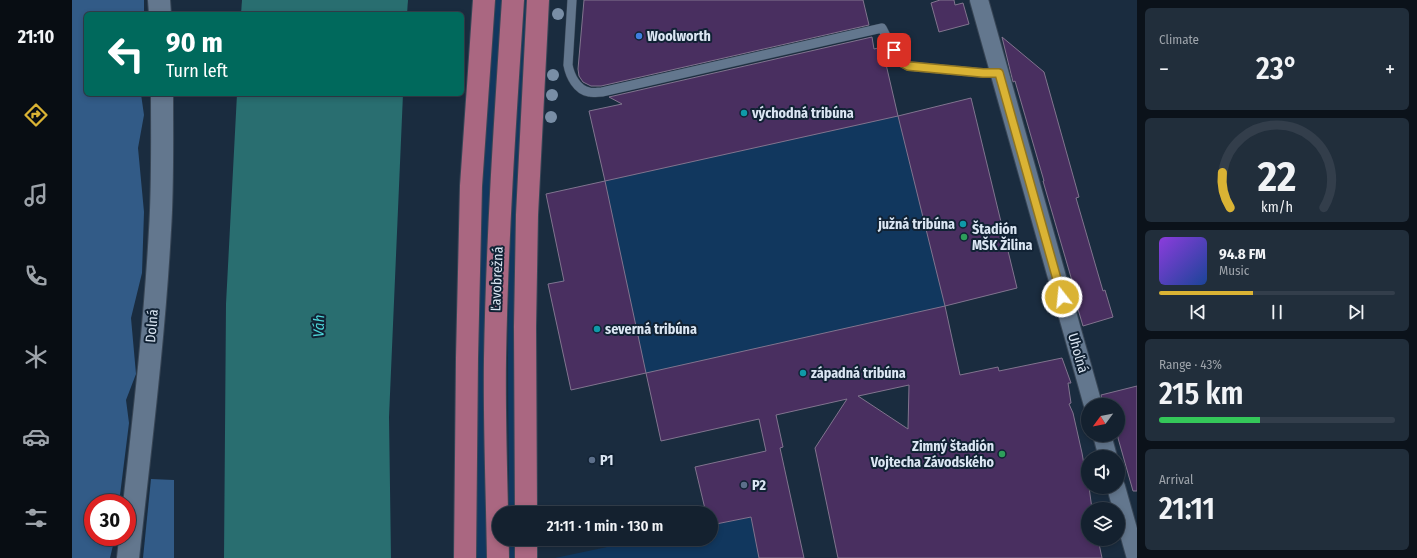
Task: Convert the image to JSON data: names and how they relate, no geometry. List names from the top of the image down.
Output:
{
  "streets": {
    "main road": ["Ľavobrežná", "Dolná"],
    "street": ["Uhoľná"]
  },
  "water": ["Váh"],
  "places": [
    "Woolworth",
    "východná tribúna",
    "južná tribúna",
    "Štadión MŠK Žilina",
    "severná tribúna",
    "západná tribúna",
    "Zimný štadión Vojtecha Závodského",
    "P1",
    "P2"
  ],
  "north": "bottom left",
  "page": {
    "tabs": "21:10",
    "tile": [
      "Climate",
      ["Range · 43%", "215 km"],
      ["Arrival", "21:11"]
    ],
    "turn": ["90 m", "Turn left"],
    "heat": ["−", "23°", "+"],
    "song": ["94.8 FM", "Music"],
    "limit": "30",
    "trip": "21:11 · 1 min · 130 m",
    "gauge": ["22", "km/h"]
  }
}
